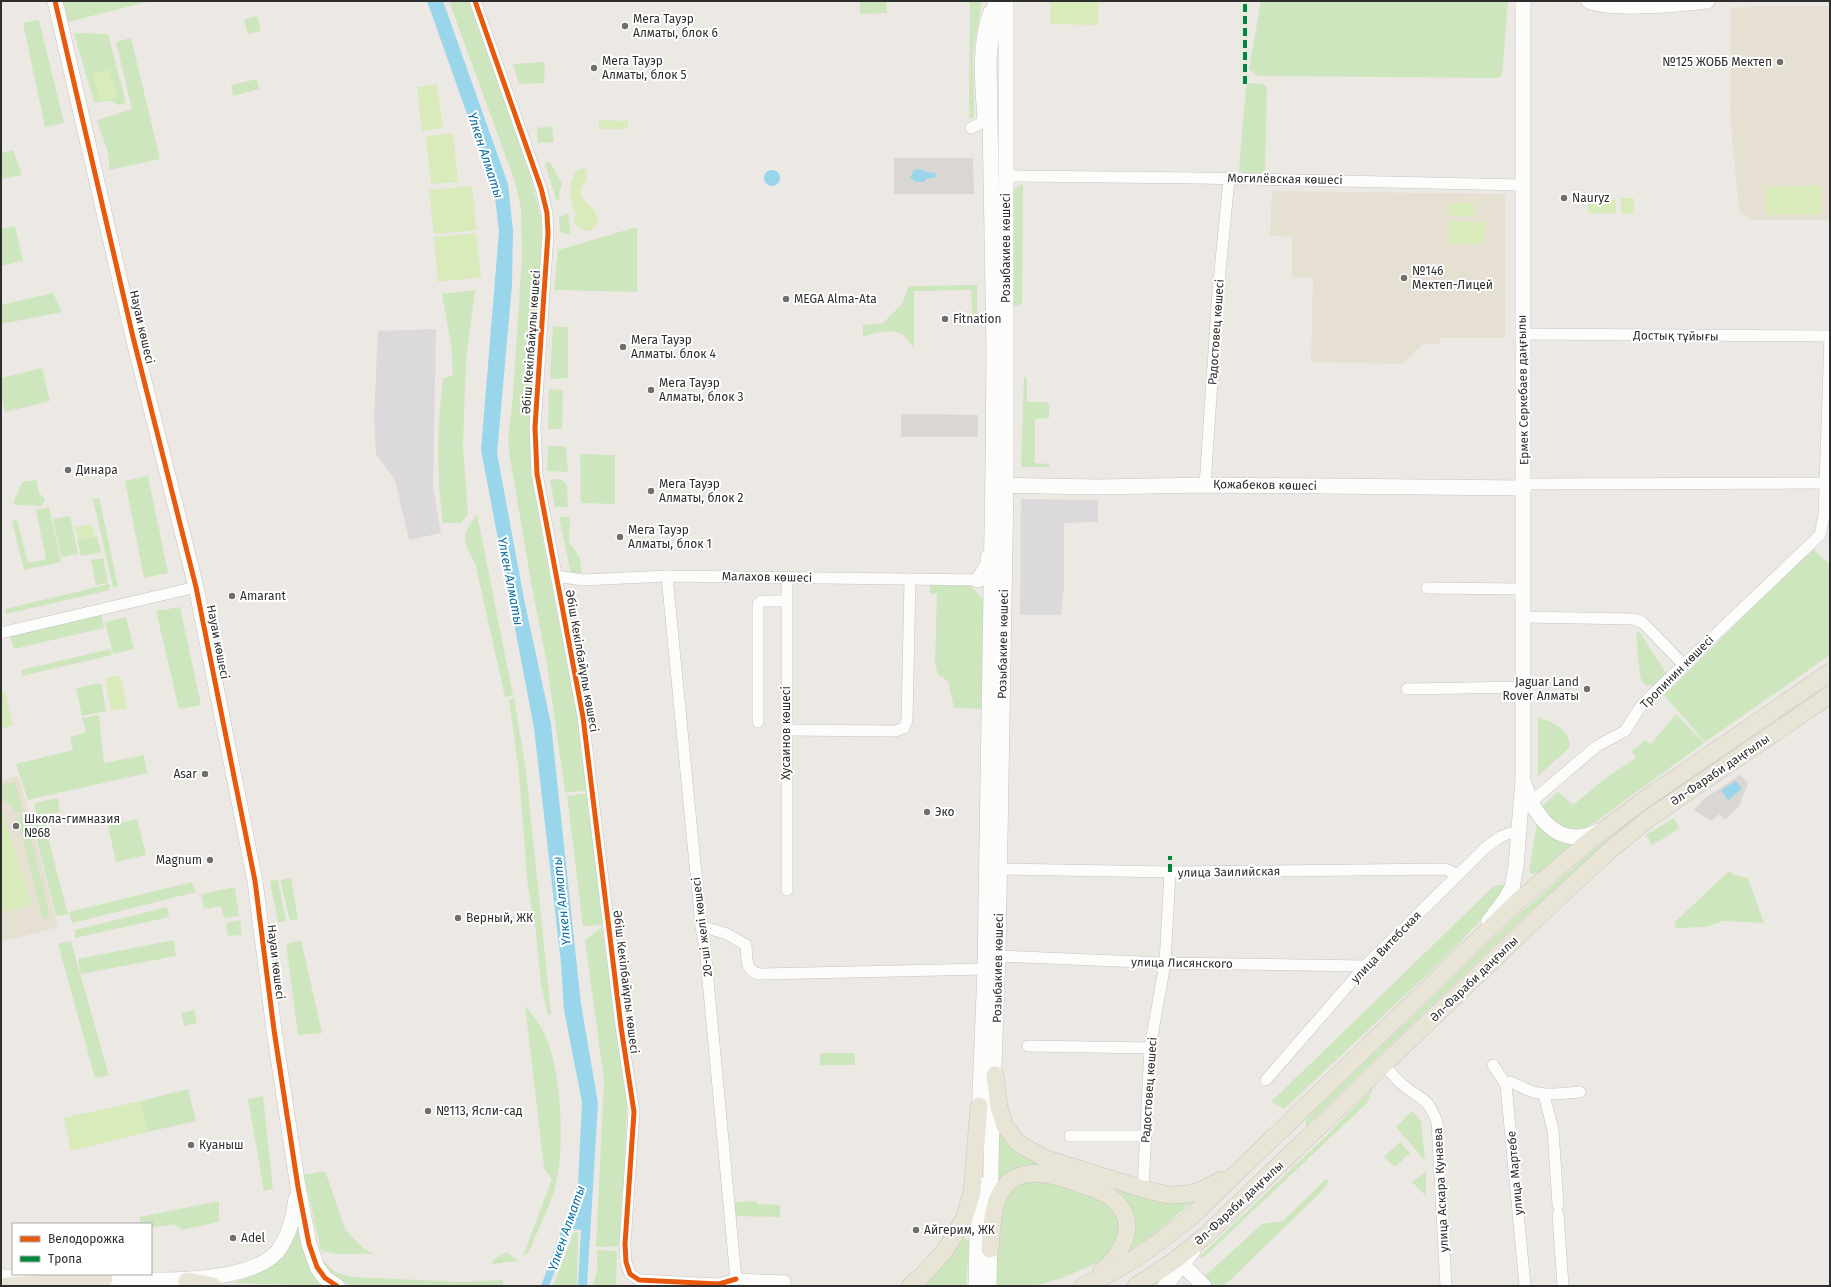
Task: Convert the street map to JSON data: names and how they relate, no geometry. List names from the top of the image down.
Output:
{
  "streets": {
    "main road": ["Әл-Фараби даңғылы"],
    "street": [
      "Могилёвская көшесі",
      "Розыбакиев көшесі",
      "Науаи көшесі",
      "Радостовец көшесі",
      "Достық тұйығы",
      "Әбіш Кекілбайұлы көшесі",
      "Ермек Серкебаев даңғылы",
      "Қожабеков көшесі",
      "Малахов көшесі",
      "Тропинин көшесі",
      "Хусаинов көшесі",
      "улица Заилийская",
      "20-ші желі көшесі",
      "улица Витебская",
      "улица Лисянского",
      "улица Мартебе",
      "улица Аскара Кунаева"
    ]
  },
  "crossings": [
    ["Могилёвская көшесі", "Розыбакиев көшесі"],
    ["Могилёвская көшесі", "Радостовец көшесі"],
    ["Могилёвская көшесі", "Ермек Серкебаев даңғылы"],
    ["Розыбакиев көшесі", "Қожабеков көшесі"],
    ["Розыбакиев көшесі", "Малахов көшесі"],
    ["Розыбакиев көшесі", "улица Заилийская"],
    ["Розыбакиев көшесі", "улица Лисянского"],
    ["Радостовец көшесі", "Қожабеков көшесі"],
    ["Радостовец көшесі", "улица Заилийская"],
    ["Радостовец көшесі", "улица Лисянского"],
    ["Достық тұйығы", "Ермек Серкебаев даңғылы"],
    ["Әбіш Кекілбайұлы көшесі", "Малахов көшесі"],
    ["Әбіш Кекілбайұлы көшесі", "20-ші желі көшесі"],
    ["Ермек Серкебаев даңғылы", "Қожабеков көшесі"],
    ["Малахов көшесі", "Хусаинов көшесі"],
    ["Малахов көшесі", "20-ші желі көшесі"],
    ["Әл-Фараби даңғылы", "улица Аскара Кунаева"],
    ["улица Заилийская", "улица Витебская"],
    ["улица Витебская", "улица Лисянского"]
  ],
  "water": ["Үлкен Алматы"],
  "places": [
    "Мега Тауэр Алматы, блок 6",
    "№125 ЖОББ Мектеп",
    "Мега Тауэр Алматы, блок 5",
    "Nauryz",
    "№146 Мектеп-Лицей",
    "MEGA Alma-Ata",
    "Fitnation",
    "Мега Тауэр Алматы. блок 4",
    "Мега Тауэр Алматы, блок 3",
    "Динара",
    "Мега Тауэр Алматы, блок 2",
    "Мега Тауэр Алматы, блок 1",
    "Amarant",
    "Jaguar Land Rover Алматы",
    "Asar",
    "Эко",
    "Школа-гимназия №68",
    "Magnum",
    "Верный, ЖК",
    "№113, Ясли-сад",
    "Куаныш",
    "Айгерим, ЖК",
    "Adel"
  ],
  "legend": ["Велодорожка", "Тропа"]
}
